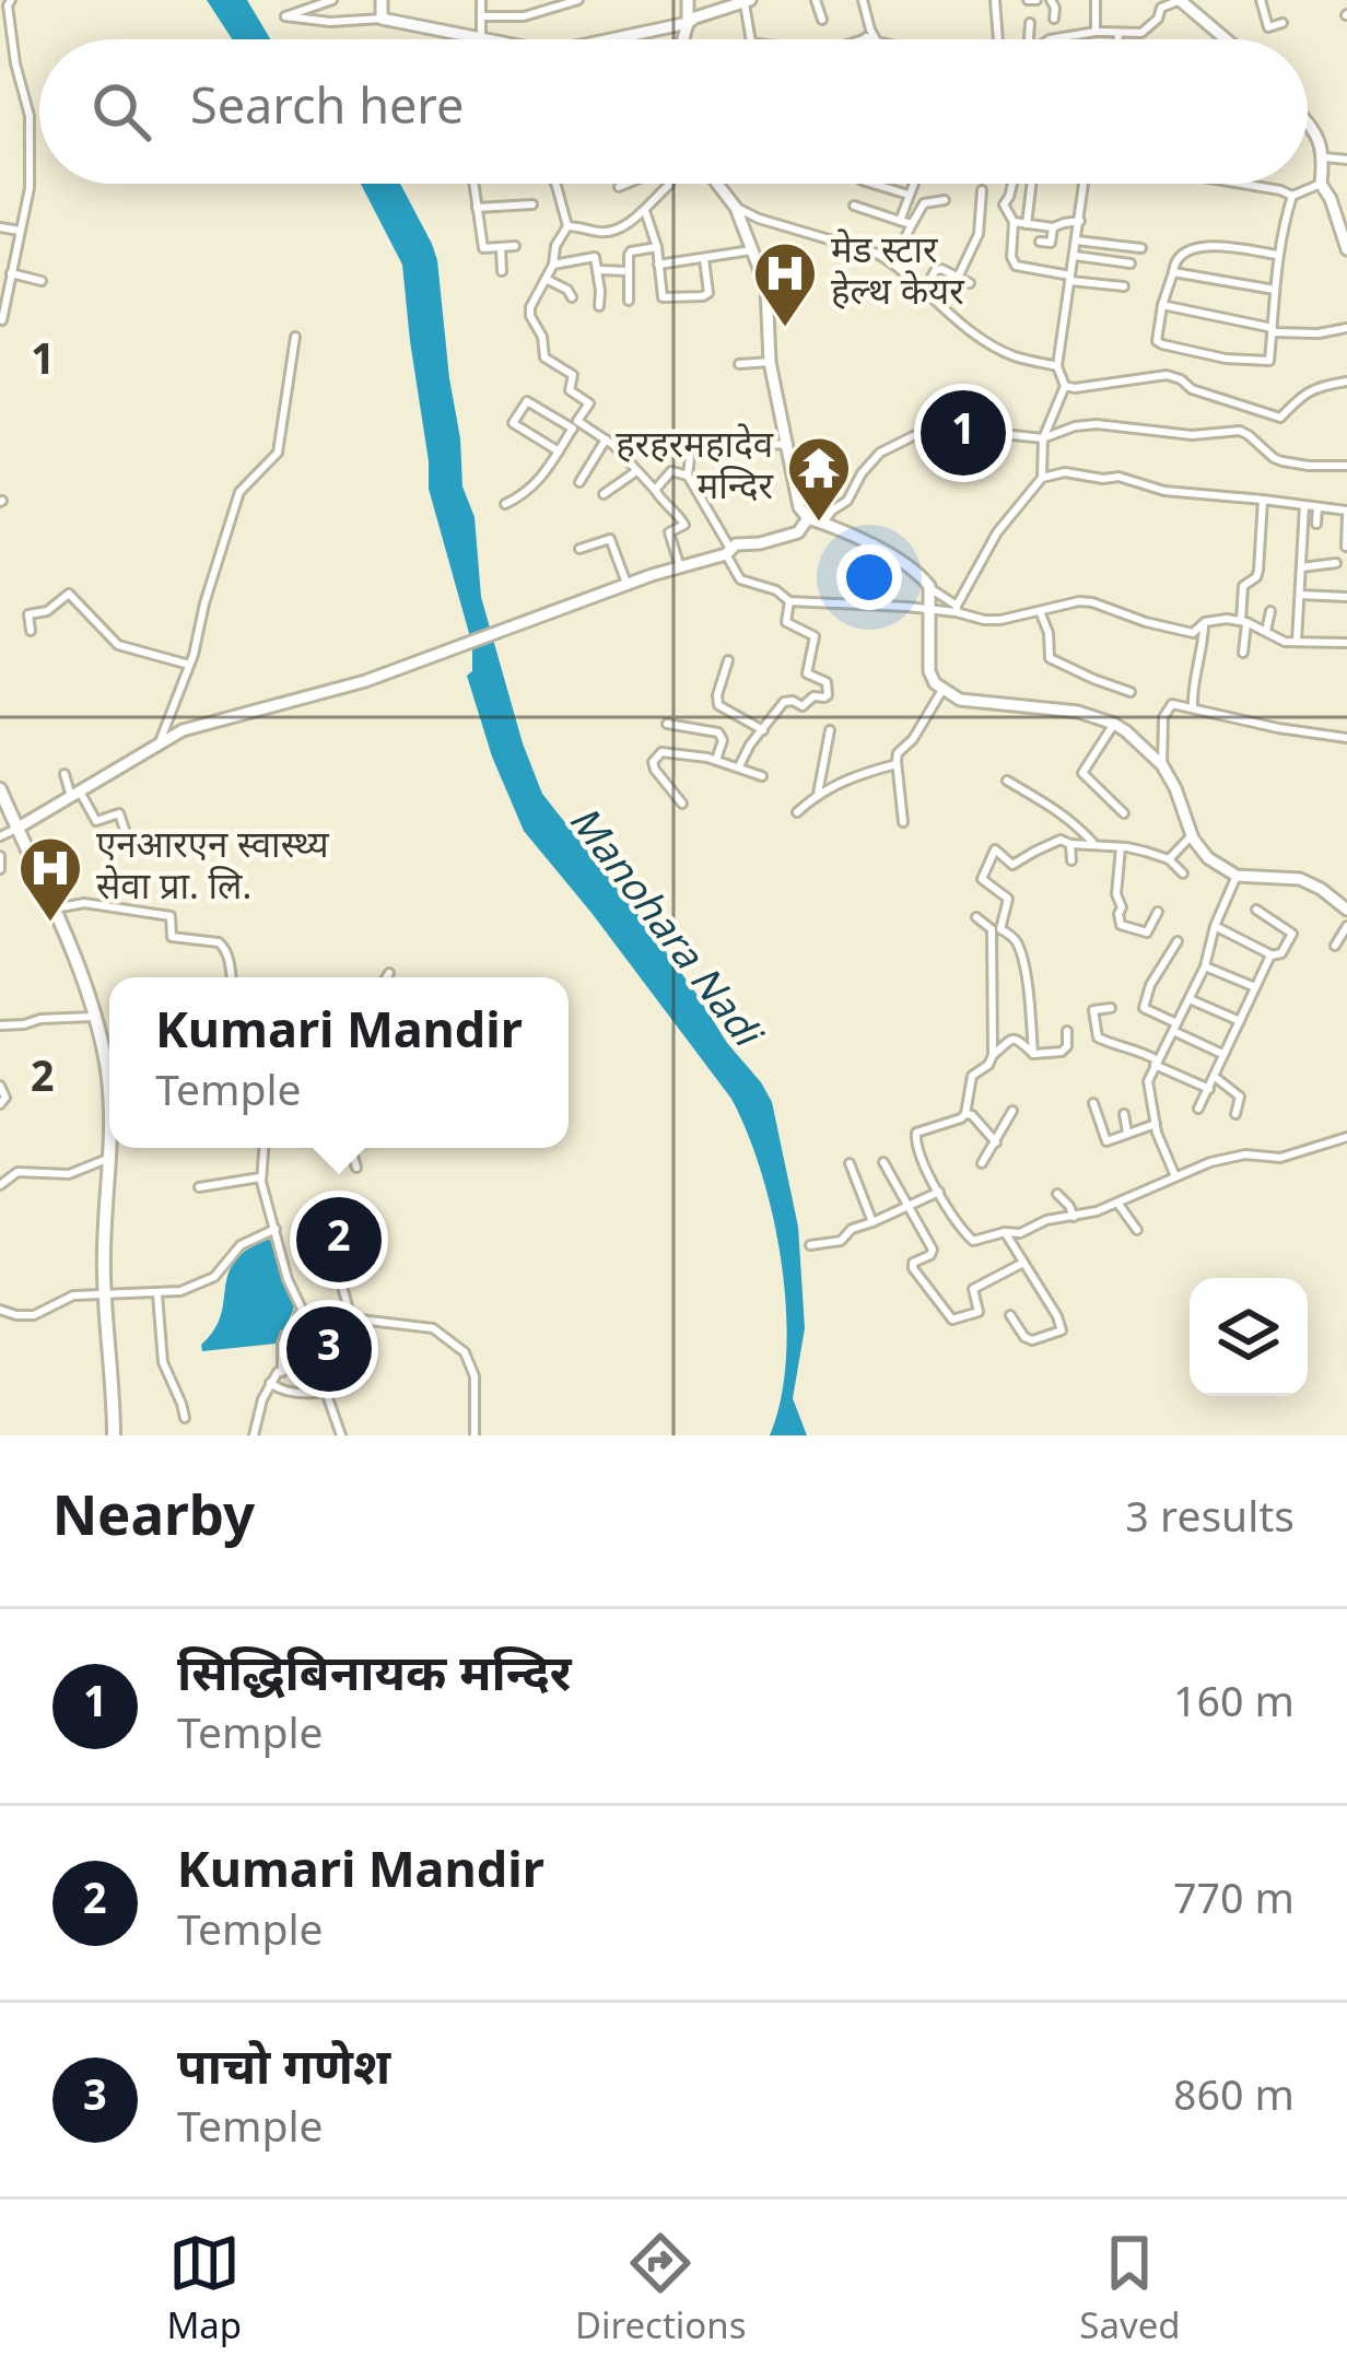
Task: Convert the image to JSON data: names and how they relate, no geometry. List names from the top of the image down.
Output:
{
  "water": ["Manohara Nadi"],
  "places": {
    "hospital": ["मेड स्टार हेल्थ केयर", "एनआरएन स्वास्थ्य सेवा प्रा. लि."],
    "temple": ["हरहरमहादेव मन्दिर"]
  },
  "page": {
    "search": "Search here",
    "pins": ["1", "2", "3"],
    "popup": ["Kumari Mandir", "Temple"],
    "heading": ["Nearby", "3 results"],
    "list": [
      {
        "mark": "1",
        "name": "सिद्धिबिनायक मन्दिर",
        "note": "Temple",
        "value": "160 m"
      },
      {
        "mark": "2",
        "name": "Kumari Mandir",
        "note": "Temple",
        "value": "770 m"
      },
      {
        "mark": "3",
        "name": "पाचो गणेश",
        "note": "Temple",
        "value": "860 m"
      }
    ],
    "nav": ["Map", "Directions", "Saved"]
  },
  "grid": {
    "rows": ["1", "2"]
  }
}
